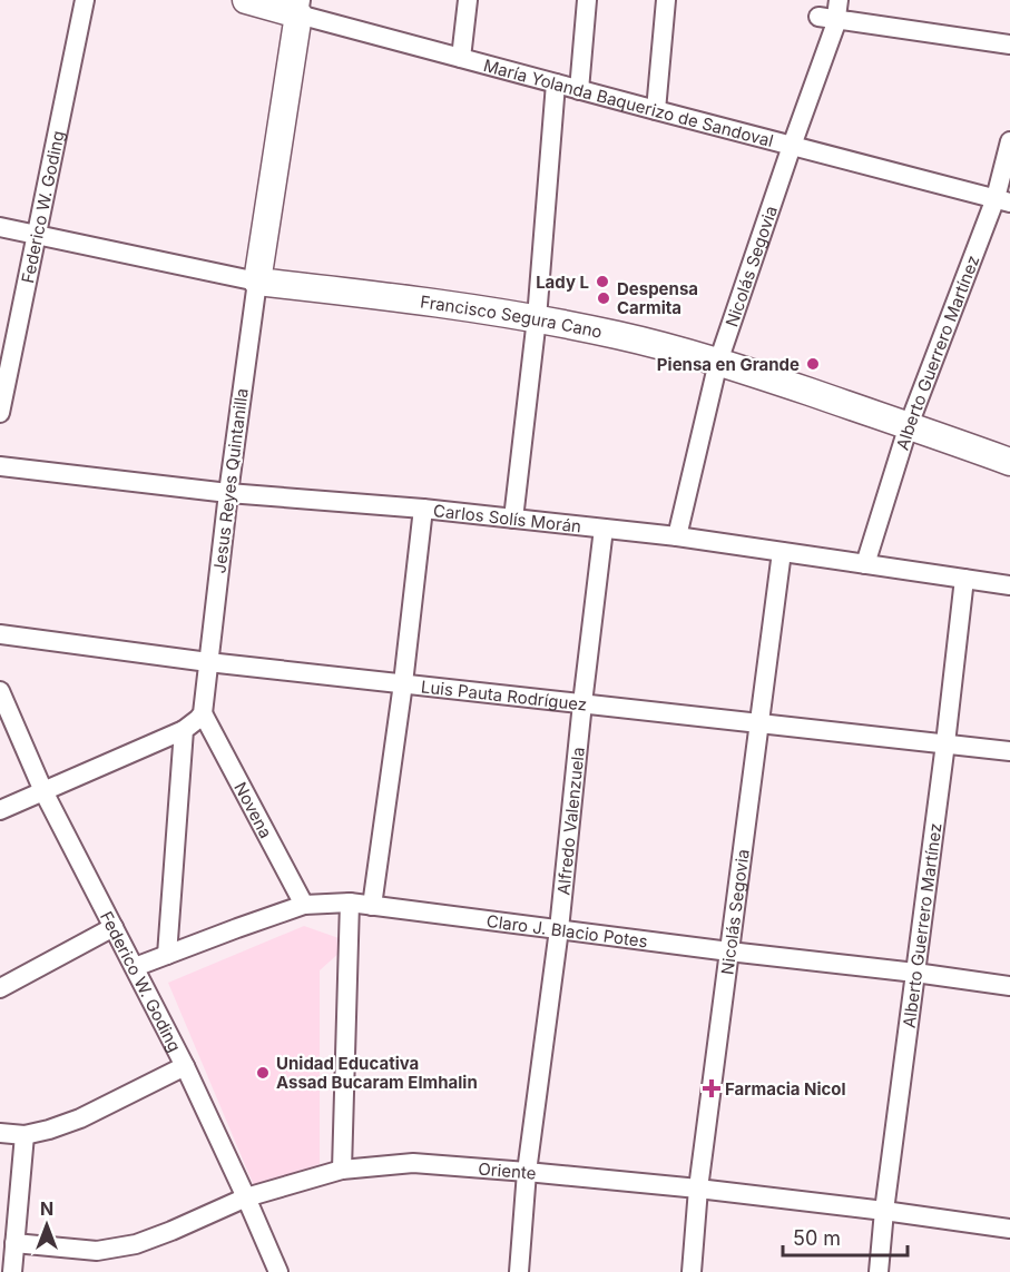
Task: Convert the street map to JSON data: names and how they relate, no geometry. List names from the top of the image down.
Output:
{
  "streets": {
    "street": [
      "María Yolanda Baquerizo de Sandoval",
      "Federico W. Goding",
      "Nicolás Segovia",
      "Francisco Segura Cano",
      "Alberto Guerrero Martínez",
      "Jesus Reyes Quintanilla",
      "Carlos Solís Morán",
      "Luis Pauta Rodríguez",
      "Novena",
      "Alfredo Valenzuela",
      "Claro J. Blacio Potes",
      "Oriente"
    ]
  },
  "crossings": [
    ["María Yolanda Baquerizo de Sandoval", "Nicolás Segovia"],
    ["María Yolanda Baquerizo de Sandoval", "Alberto Guerrero Martínez"],
    ["María Yolanda Baquerizo de Sandoval", "Jesus Reyes Quintanilla"],
    ["Federico W. Goding", "Francisco Segura Cano"],
    ["Federico W. Goding", "Claro J. Blacio Potes"],
    ["Federico W. Goding", "Oriente"],
    ["Nicolás Segovia", "Francisco Segura Cano"],
    ["Nicolás Segovia", "Carlos Solís Morán"],
    ["Nicolás Segovia", "Luis Pauta Rodríguez"],
    ["Nicolás Segovia", "Claro J. Blacio Potes"],
    ["Nicolás Segovia", "Oriente"],
    ["Francisco Segura Cano", "Alberto Guerrero Martínez"],
    ["Francisco Segura Cano", "Jesus Reyes Quintanilla"],
    ["Alberto Guerrero Martínez", "Carlos Solís Morán"],
    ["Alberto Guerrero Martínez", "Luis Pauta Rodríguez"],
    ["Alberto Guerrero Martínez", "Claro J. Blacio Potes"],
    ["Alberto Guerrero Martínez", "Oriente"],
    ["Jesus Reyes Quintanilla", "Carlos Solís Morán"],
    ["Jesus Reyes Quintanilla", "Luis Pauta Rodríguez"],
    ["Jesus Reyes Quintanilla", "Novena"],
    ["Carlos Solís Morán", "Alfredo Valenzuela"],
    ["Luis Pauta Rodríguez", "Alfredo Valenzuela"],
    ["Novena", "Claro J. Blacio Potes"],
    ["Alfredo Valenzuela", "Claro J. Blacio Potes"],
    ["Alfredo Valenzuela", "Oriente"]
  ],
  "places": {
    "other": [
      "Lady L",
      "Despensa Carmita",
      "Piensa en Grande",
      "Unidad Educativa Assad Bucaram Elmhalin"
    ],
    "health": ["Farmacia Nicol"]
  },
  "scale_bar": "50 m",
  "north": "top"
}
